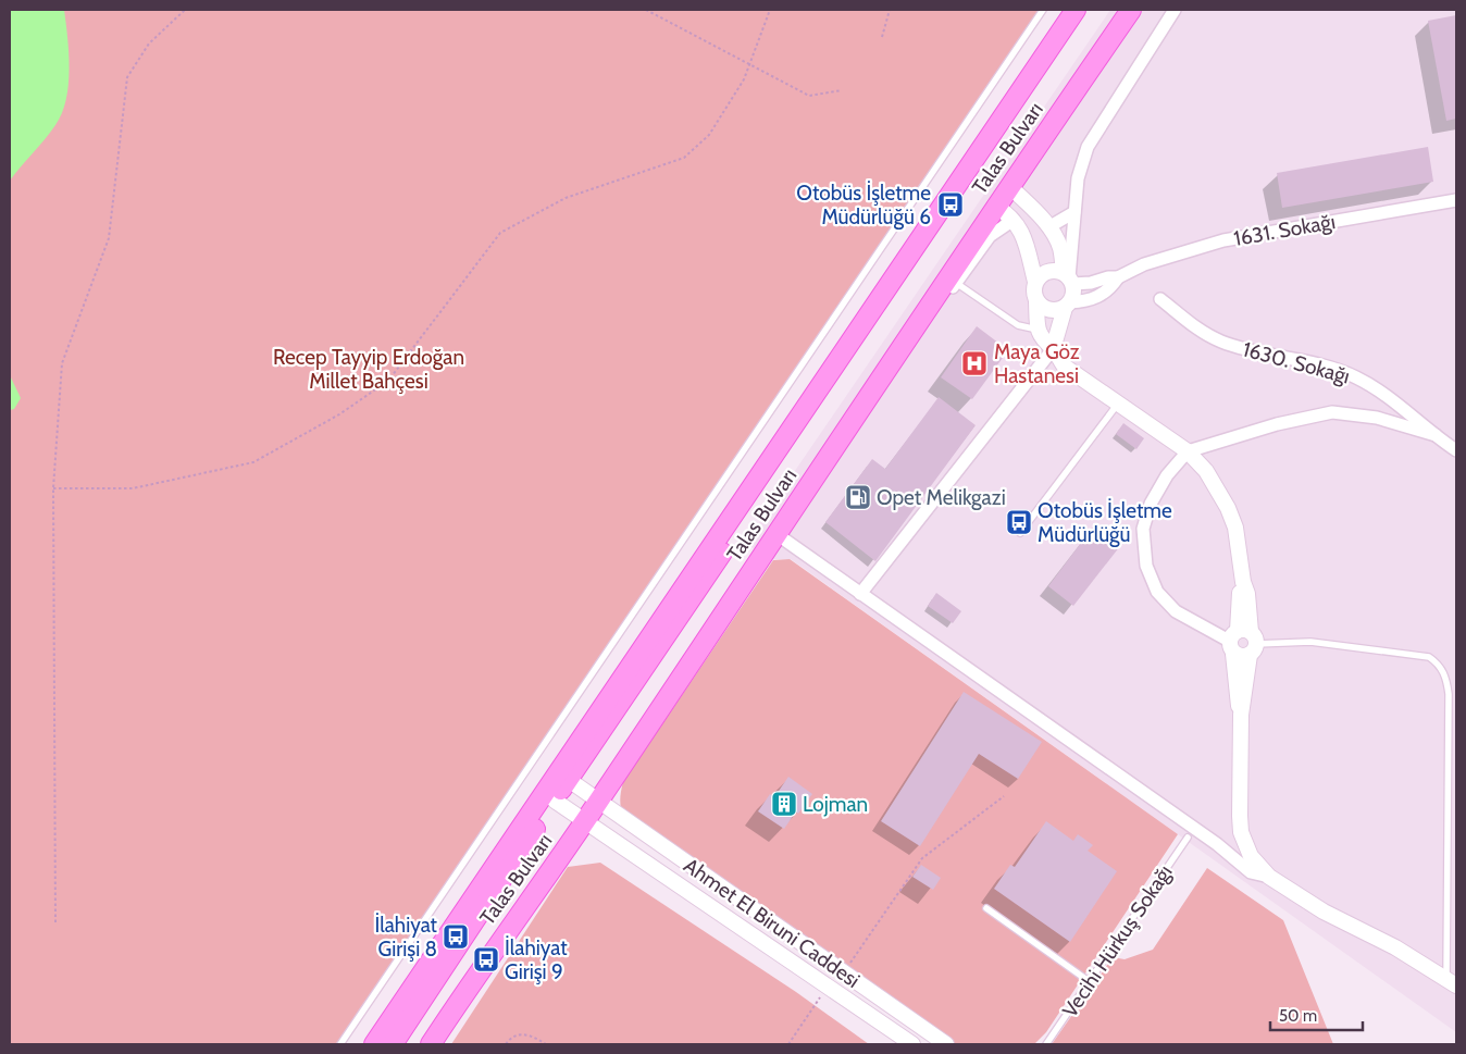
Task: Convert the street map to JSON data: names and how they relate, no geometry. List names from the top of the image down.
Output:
{
  "streets": {
    "main road": ["Talas Bulvarı"],
    "street": ["1631. Sokağı", "1630. Sokağı", "Ahmet El Biruni Caddesi"],
    "lane": ["Vecihi Hürkuş Sokağı"]
  },
  "crossings": [
    ["Talas Bulvarı", "Ahmet El Biruni Caddesi"]
  ],
  "parks": ["Recep Tayyip Erdoğan Millet Bahçesi"],
  "places": {
    "bus stop": [
      "Otobüs İşletme Müdürlüğü 6",
      "Otobüs İşletme Müdürlüğü",
      "İlahiyat Girişi 8",
      "İlahiyat Girişi 9"
    ],
    "hospital": ["Maya Göz Hastanesi"],
    "fuel station": ["Opet Melikgazi"],
    "building": ["Lojman"]
  },
  "scale_bar": "50 m"
}
